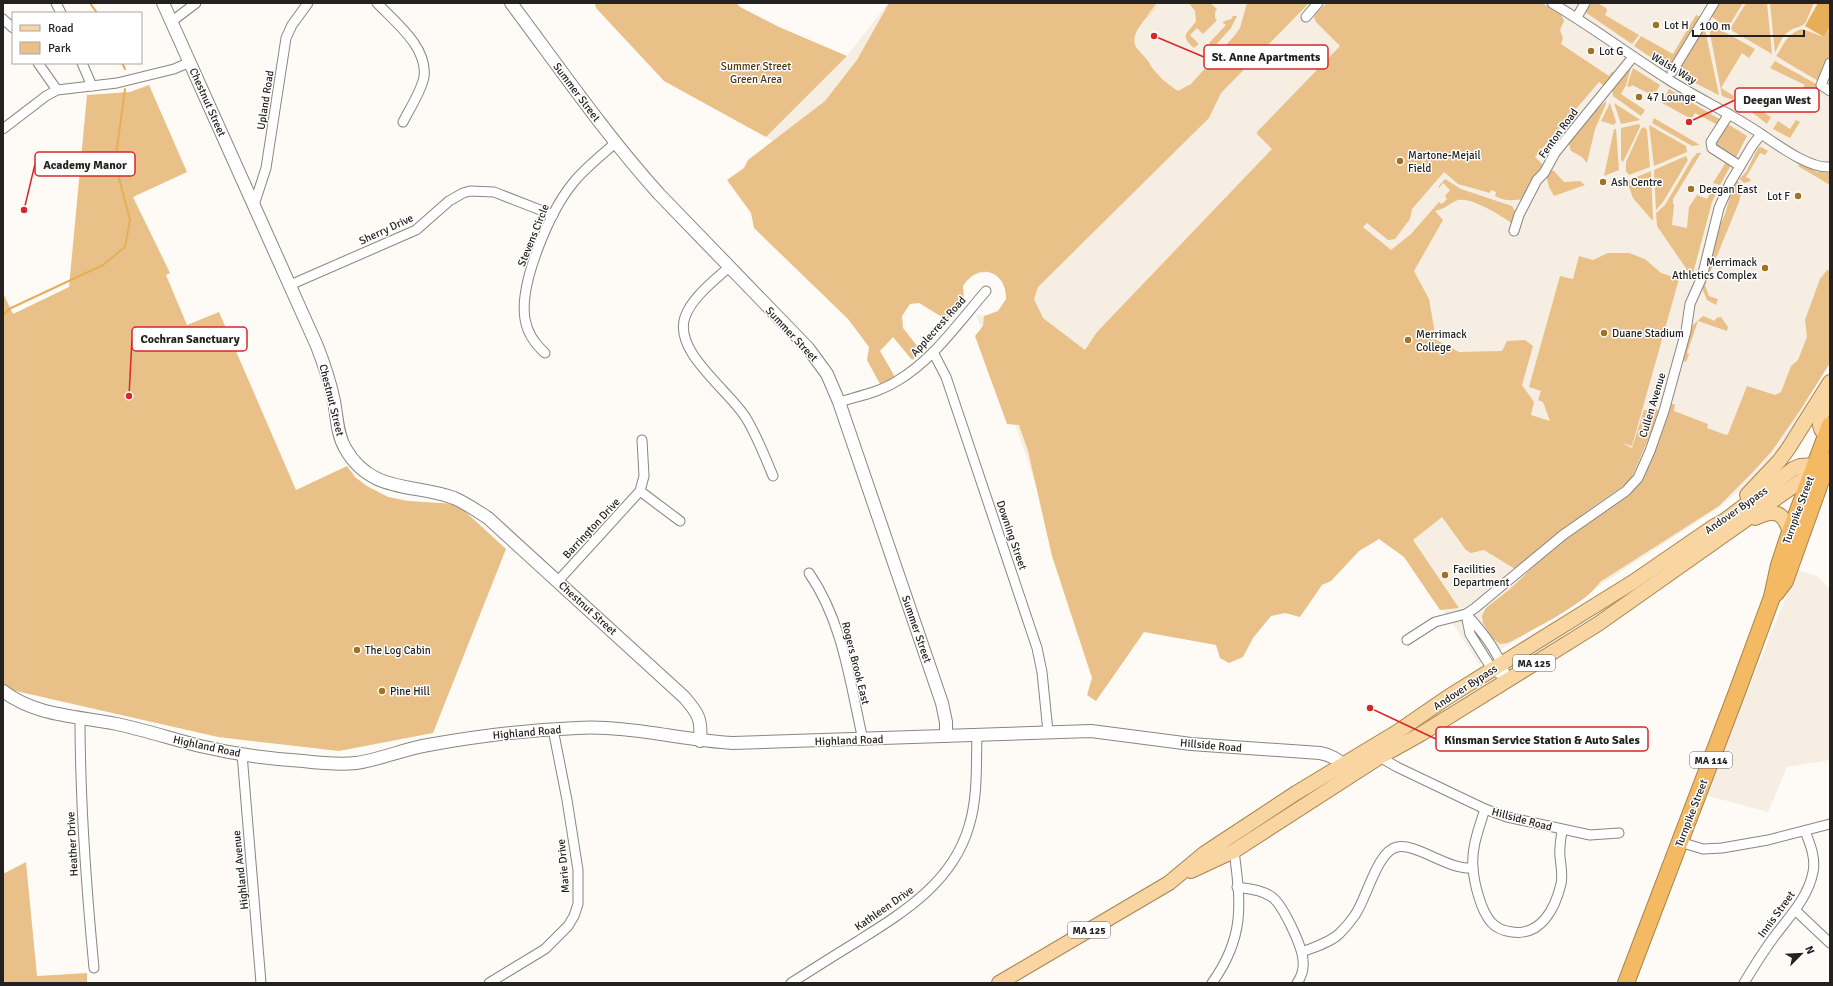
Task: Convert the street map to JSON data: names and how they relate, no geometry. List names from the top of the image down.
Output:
{
  "streets": {
    "highway": ["Turnpike Street", "MA 114"],
    "main road": ["Andover Bypass", "MA 125"],
    "street": [
      "Walsh Way",
      "Summer Street",
      "Upland Road",
      "Chestnut Street",
      "Fenton Road",
      "Sherry Drive",
      "Stevens Circle",
      "Applecrest Road",
      "Cullen Avenue",
      "Barrington Drive",
      "Downing Street",
      "Rogers Brook East",
      "Highland Road",
      "Hillside Road",
      "Heather Drive",
      "Marie Drive",
      "Highland Avenue",
      "Kathleen Drive",
      "Innis Street"
    ]
  },
  "crossings": [
    ["Walsh Way", "Fenton Road"],
    ["Walsh Way", "Cullen Avenue"],
    ["Summer Street", "Stevens Circle"],
    ["Summer Street", "Applecrest Road"],
    ["Summer Street", "Highland Road"],
    ["Upland Road", "Chestnut Street"],
    ["Chestnut Street", "Sherry Drive"],
    ["Chestnut Street", "Barrington Drive"],
    ["Chestnut Street", "Highland Road"],
    ["Sherry Drive", "Stevens Circle"],
    ["Applecrest Road", "Downing Street"],
    ["Andover Bypass", "Turnpike Street"],
    ["Andover Bypass", "MA 125"],
    ["Andover Bypass", "Hillside Road"],
    ["Downing Street", "Highland Road"],
    ["Rogers Brook East", "Highland Road"],
    ["Highland Road", "Hillside Road"],
    ["Highland Road", "Heather Drive"],
    ["Highland Road", "Marie Drive"],
    ["Highland Road", "Highland Avenue"],
    ["Highland Road", "Kathleen Drive"]
  ],
  "parks": ["Summer Street Green Area"],
  "places": [
    "Lot H",
    "St. Anne Apartments",
    "Lot G",
    "47 Lounge",
    "Deegan West",
    "Martone-Mejail Field",
    "Ash Centre",
    "Deegan East",
    "Lot F",
    "Academy Manor",
    "Merrimack Athletics Complex",
    "Duane Stadium",
    "Merrimack College",
    "Cochran Sanctuary",
    "Facilities Department",
    "The Log Cabin",
    "Pine Hill",
    "Kinsman Service Station & Auto Sales"
  ],
  "legend": ["Road", "Park"],
  "scale_bar": "100 m",
  "north": "top right"
}
